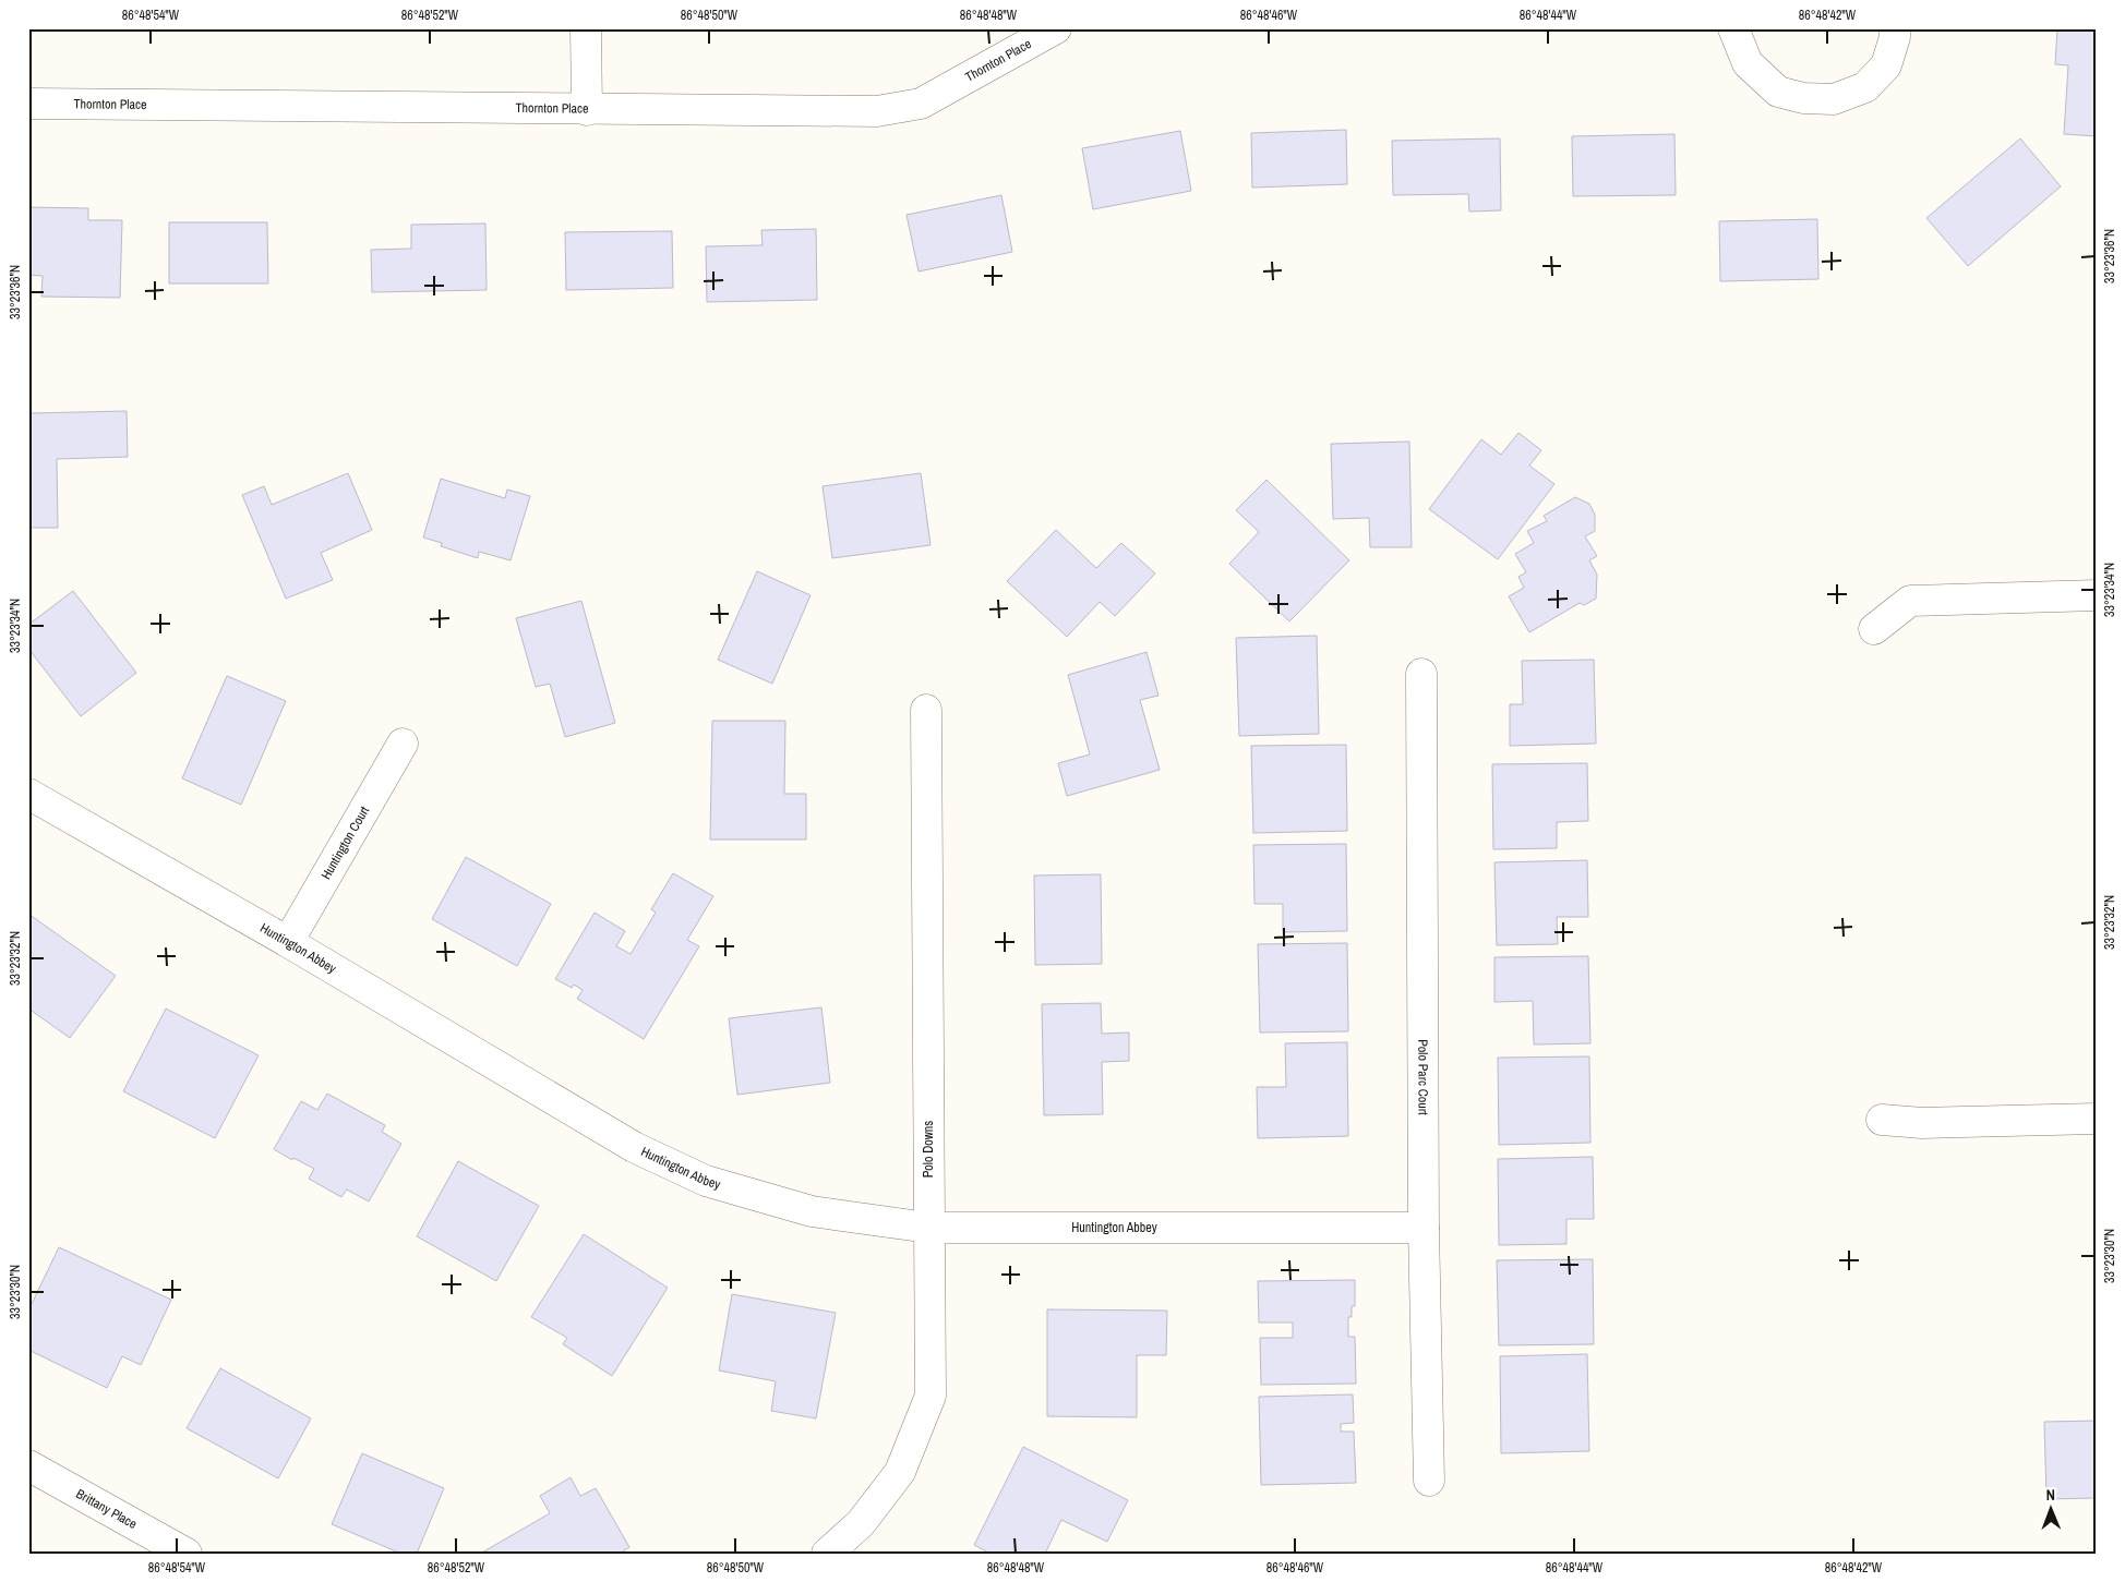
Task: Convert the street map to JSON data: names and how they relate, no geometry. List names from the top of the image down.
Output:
{
  "streets": {
    "street": [
      "Thornton Place",
      "Huntington Court",
      "Huntington Abbey",
      "Polo Parc Court",
      "Polo Downs",
      "Brittany Place"
    ]
  },
  "crossings": [
    ["Huntington Court", "Huntington Abbey"],
    ["Huntington Abbey", "Polo Parc Court"],
    ["Huntington Abbey", "Polo Downs"]
  ],
  "north": "top",
  "coordinates": [
    "86°48'54\"W",
    "86°48'52\"W",
    "86°48'50\"W",
    "86°48'48\"W",
    "86°48'46\"W",
    "86°48'44\"W",
    "86°48'42\"W",
    "33°23'36\"N",
    "33°23'34\"N",
    "33°23'32\"N",
    "33°23'30\"N"
  ]
}
